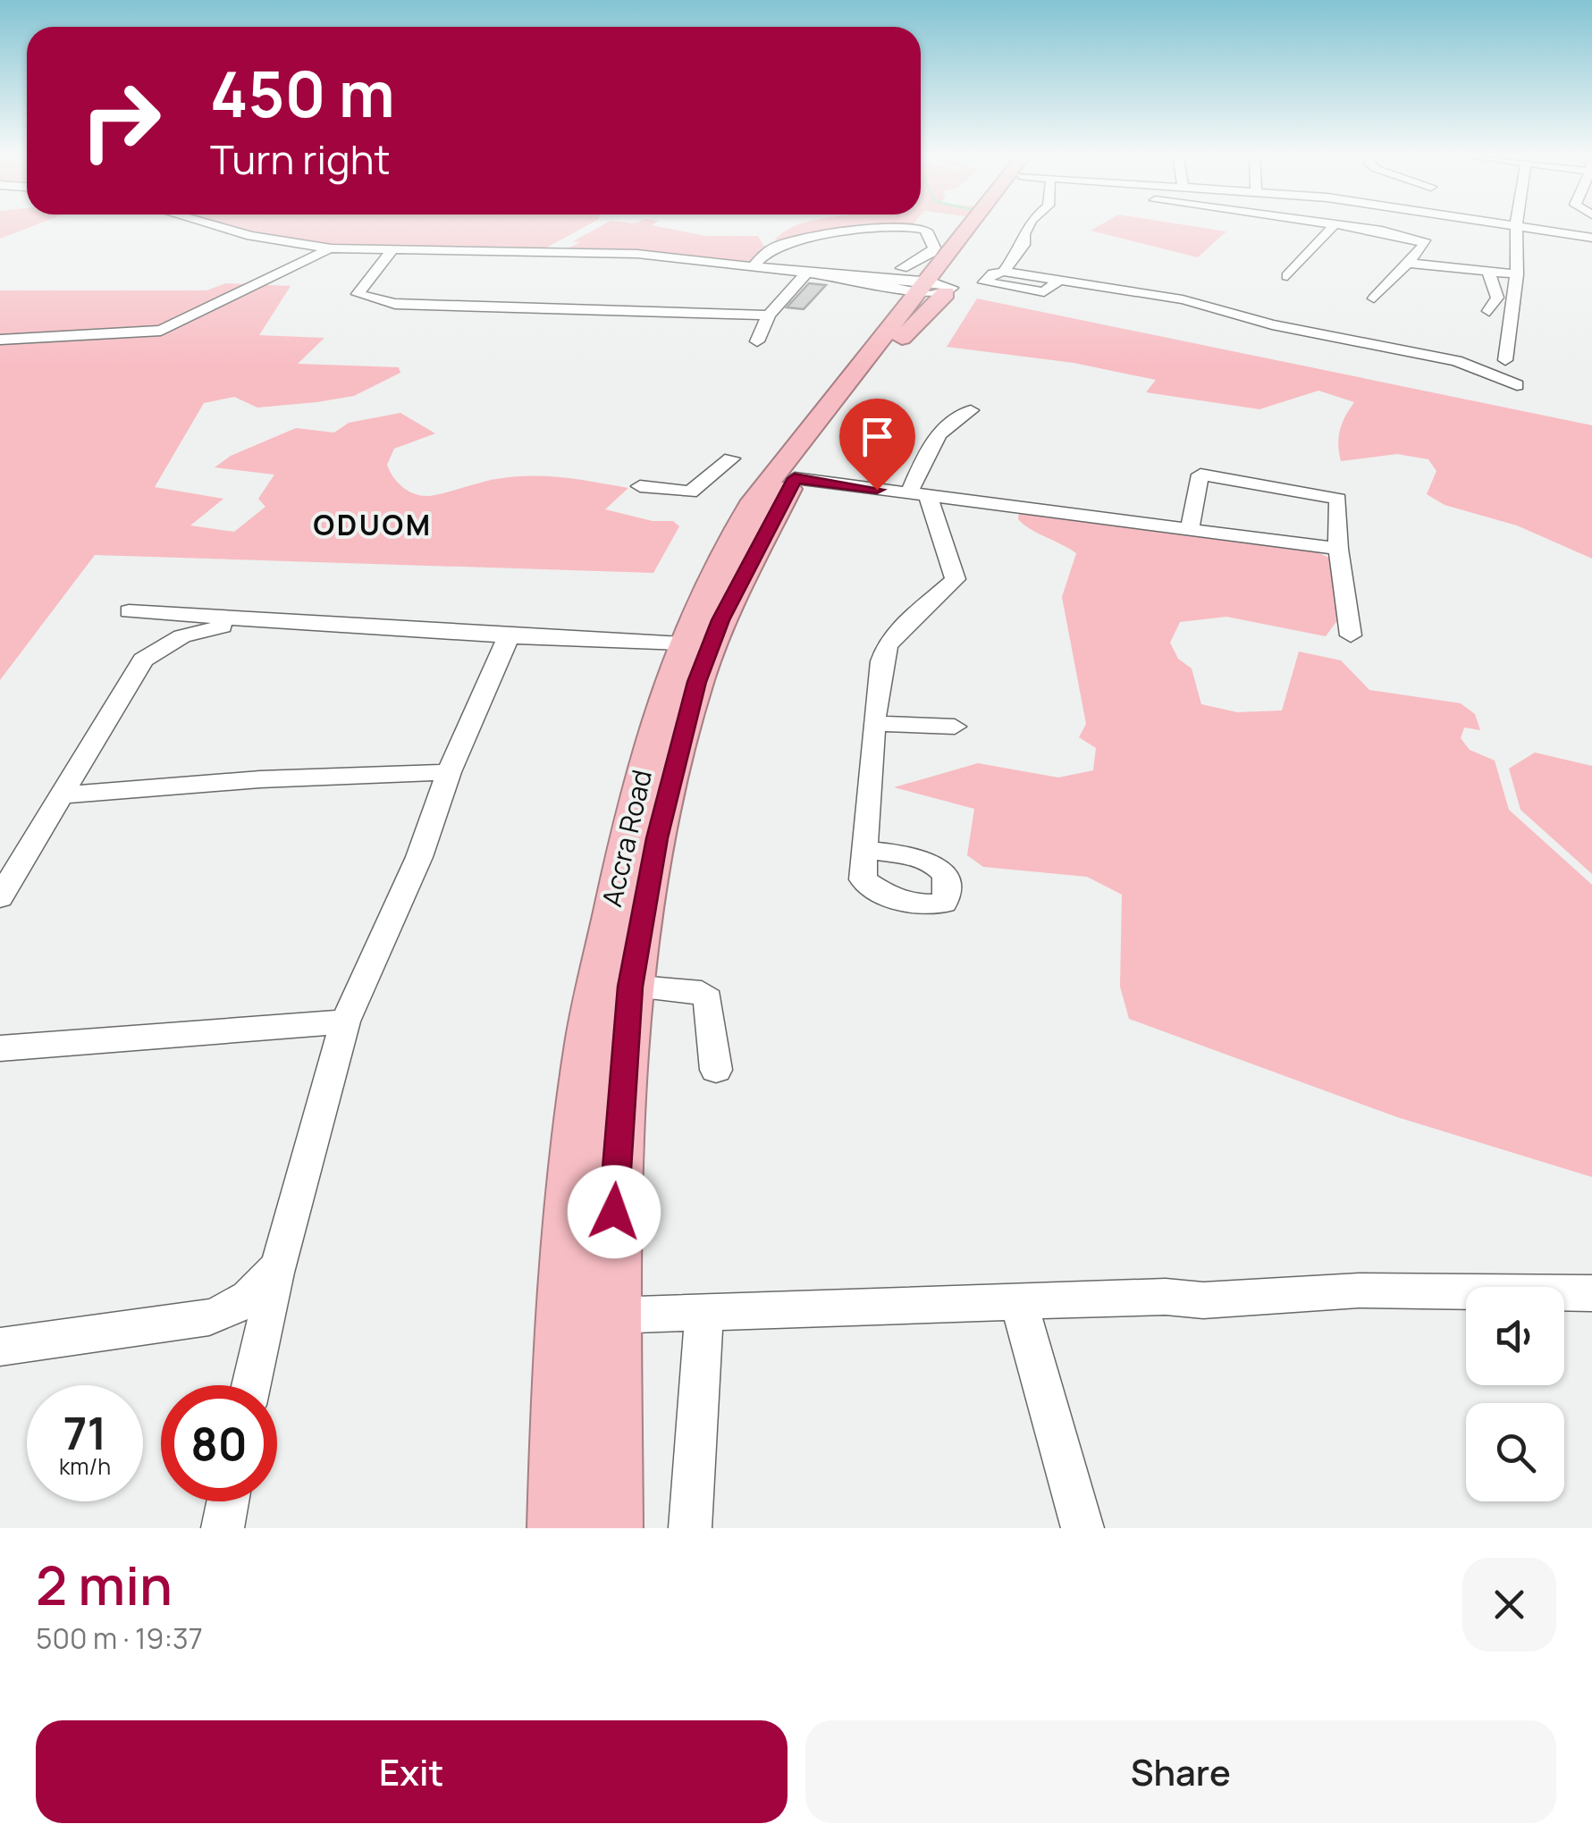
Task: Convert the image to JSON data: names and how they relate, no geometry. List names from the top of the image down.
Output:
{
  "streets": {
    "highway": ["Accra Road"]
  },
  "districts": ["ODUOM"],
  "page": {
    "turn": ["450 m", "Turn right"],
    "speed": "71 km/h",
    "limit": "80",
    "heading": ["2 min", "500 m · 19:37"],
    "buttons": ["Exit", "Share"]
  }
}
